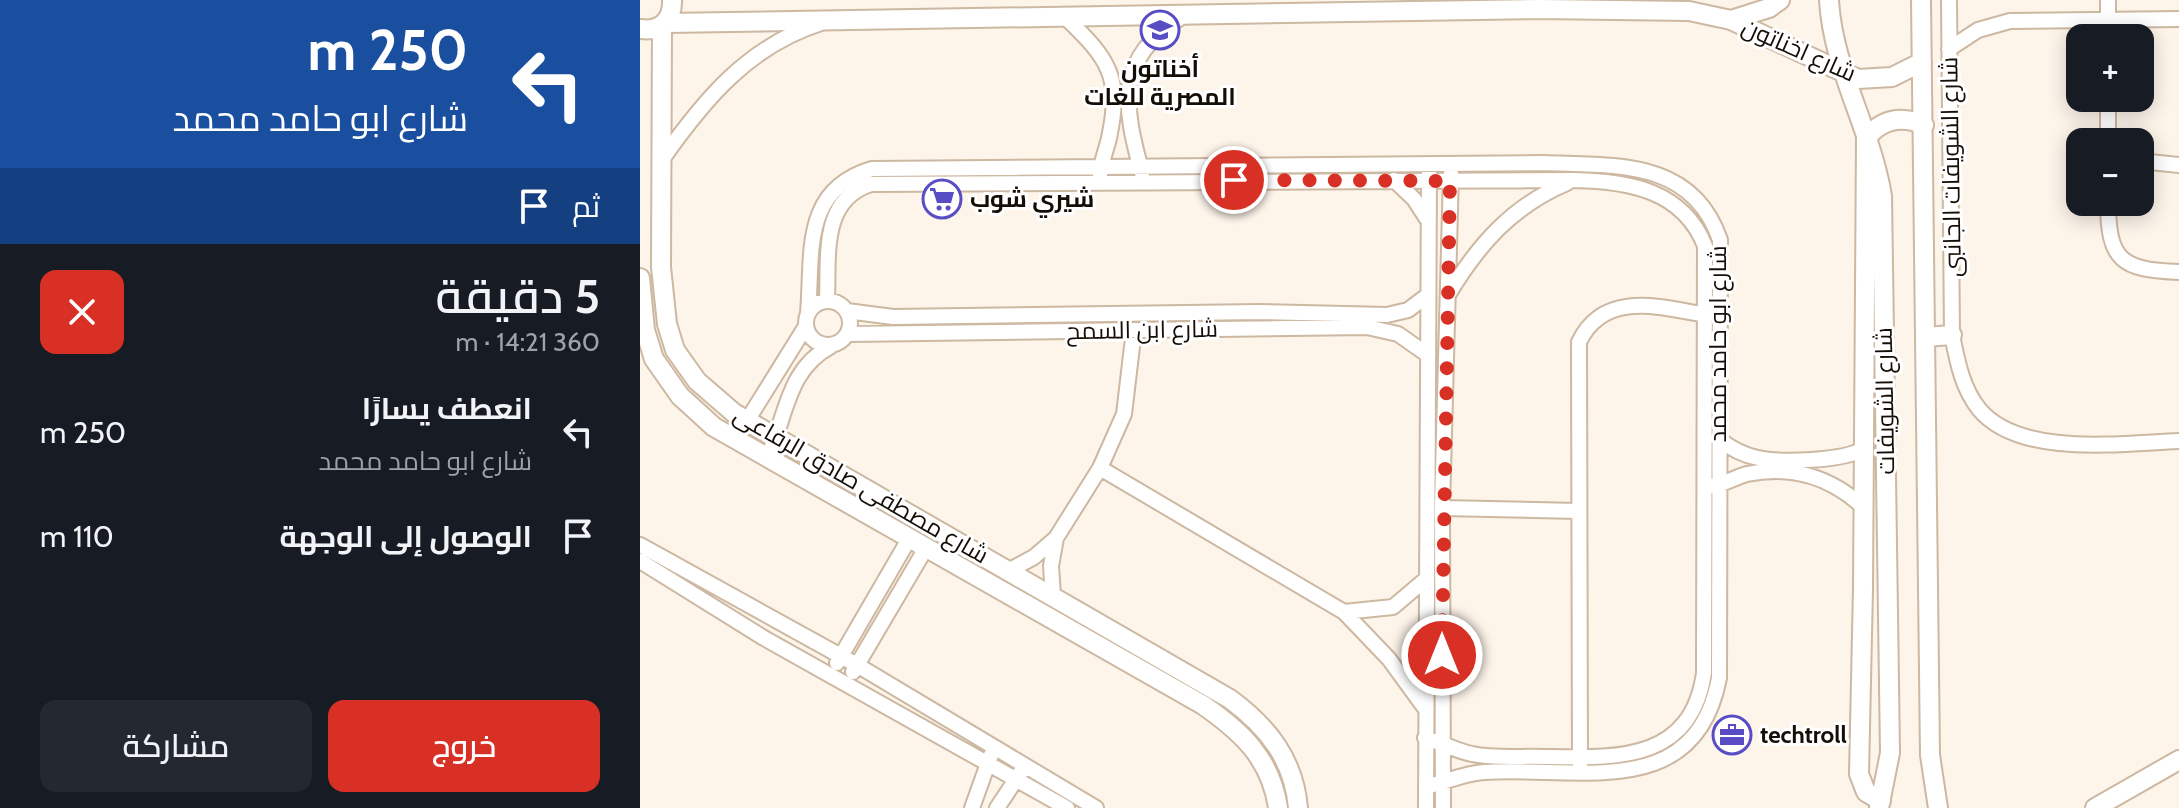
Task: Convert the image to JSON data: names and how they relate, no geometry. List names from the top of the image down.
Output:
{
  "streets": {
    "main road": ["شارع اخناتون", "شارع الشويفات", "شارع مصطفى صادق الرفاعى"],
    "street": ["شارع الشويفات الجانبى", "شارع ابن السمح", "شارع ابو حامد محمد"]
  },
  "crossings": [
    ["شارع اخناتون", "شارع الشويفات"],
    ["شارع اخناتون", "شارع مصطفى صادق الرفاعى"],
    ["شارع ابن السمح", "شارع ابو حامد محمد"]
  ],
  "places": {
    "school or university": ["أخناتون المصرية للغات"],
    "supermarket": ["شيري شوب"],
    "office": ["techtroll"]
  },
  "page": {
    "turn": ["250 m", "شارع ابو حامد محمد"],
    "map_buttons": ["+", "−"],
    "then": "ثم",
    "heading": ["5 دقيقة", "360 m · 14:21"],
    "list": [
      {
        "name": "انعطف يسارًا",
        "note": "شارع ابو حامد محمد",
        "value": "250 m"
      },
      {
        "name": "الوصول إلى الوجهة",
        "value": "110 m"
      }
    ],
    "buttons": ["خروج", "مشاركة"]
  }
}
